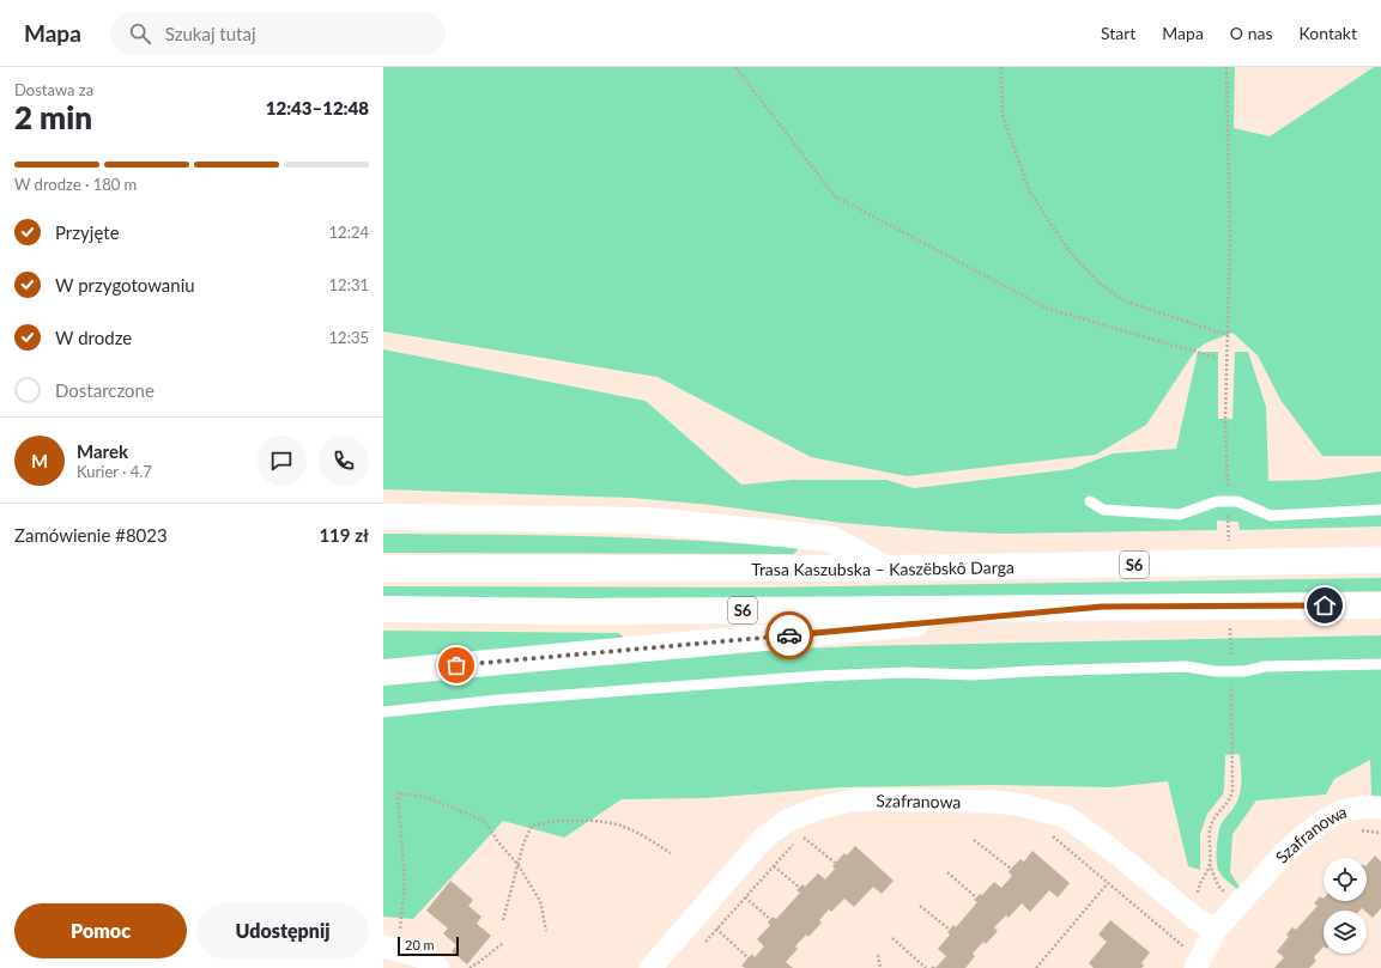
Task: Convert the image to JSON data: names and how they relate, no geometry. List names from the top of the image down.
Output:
{
  "streets": {
    "highway": ["S6", "Trasa Kaszubska – Kaszëbskô Darga"],
    "street": ["Szafranowa"]
  },
  "crossings": [
    ["S6", "Trasa Kaszubska – Kaszëbskô Darga"]
  ],
  "scale_bar": "20 m",
  "page": {
    "header": "Mapa",
    "search": "Szukaj tutaj",
    "nav": [
      "Start",
      "Mapa",
      "O nas",
      "Kontakt"
    ],
    "heading": ["2 min", "Dostawa za", "12:43–12:48"],
    "panel": [
      "Marek",
      "Kurier · 4.7",
      "Zamówienie #8023",
      "119 zł"
    ],
    "bar": "W drodze · 180 m",
    "list": [
      ["Przyjęte", "12:24"],
      ["W przygotowaniu", "12:31"],
      ["W drodze", "12:35"],
      "Dostarczone"
    ],
    "round": "M",
    "buttons": ["Pomoc", "Udostępnij"],
    "scale": "20 m"
  }
}
